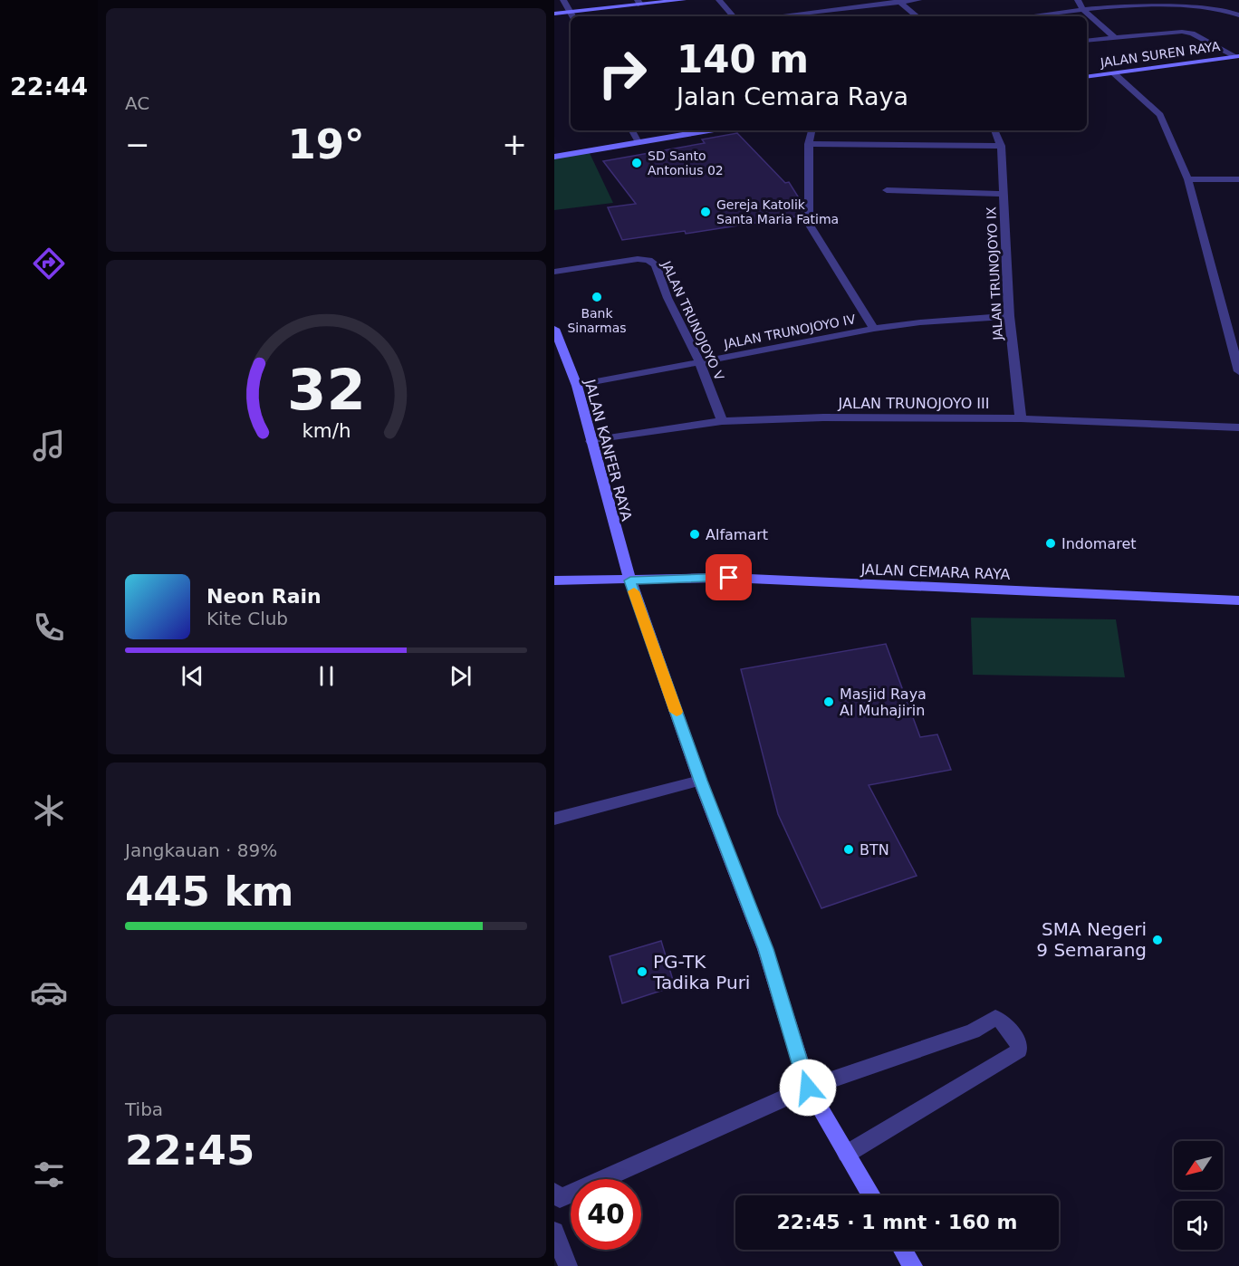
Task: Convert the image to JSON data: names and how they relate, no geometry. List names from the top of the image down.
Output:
{
  "streets": {
    "street": [
      "JALAN SUREN RAYA",
      "JALAN TRUNOJOYO IX",
      "JALAN TRUNOJOYO V",
      "JALAN TRUNOJOYO IV",
      "JALAN TRUNOJOYO III",
      "JALAN KANFER RAYA",
      "JALAN CEMARA RAYA"
    ]
  },
  "crossings": [
    ["JALAN TRUNOJOYO IX", "JALAN TRUNOJOYO IV"],
    ["JALAN TRUNOJOYO IX", "JALAN TRUNOJOYO III"],
    ["JALAN TRUNOJOYO V", "JALAN TRUNOJOYO IV"],
    ["JALAN TRUNOJOYO V", "JALAN TRUNOJOYO III"],
    ["JALAN TRUNOJOYO IV", "JALAN KANFER RAYA"],
    ["JALAN TRUNOJOYO III", "JALAN KANFER RAYA"],
    ["JALAN KANFER RAYA", "JALAN CEMARA RAYA"]
  ],
  "places": [
    "SD Santo Antonius 02",
    "Gereja Katolik Santa Maria Fatima",
    "Bank Sinarmas",
    "Alfamart",
    "Indomaret",
    "Masjid Raya Al Muhajirin",
    "BTN",
    "SMA Negeri 9 Semarang",
    "PG-TK Tadika Puri"
  ],
  "north": "bottom left",
  "page": {
    "tabs": "22:44",
    "tile": [
      "AC",
      ["Jangkauan · 89%", "445 km"],
      ["Tiba", "22:45"]
    ],
    "turn": ["140 m", "Jalan Cemara Raya"],
    "heat": ["−", "19°", "+"],
    "song": ["Neon Rain", "Kite Club"],
    "limit": "40",
    "trip": "22:45 · 1 mnt · 160 m",
    "gauge": ["32", "km/h"]
  }
}
